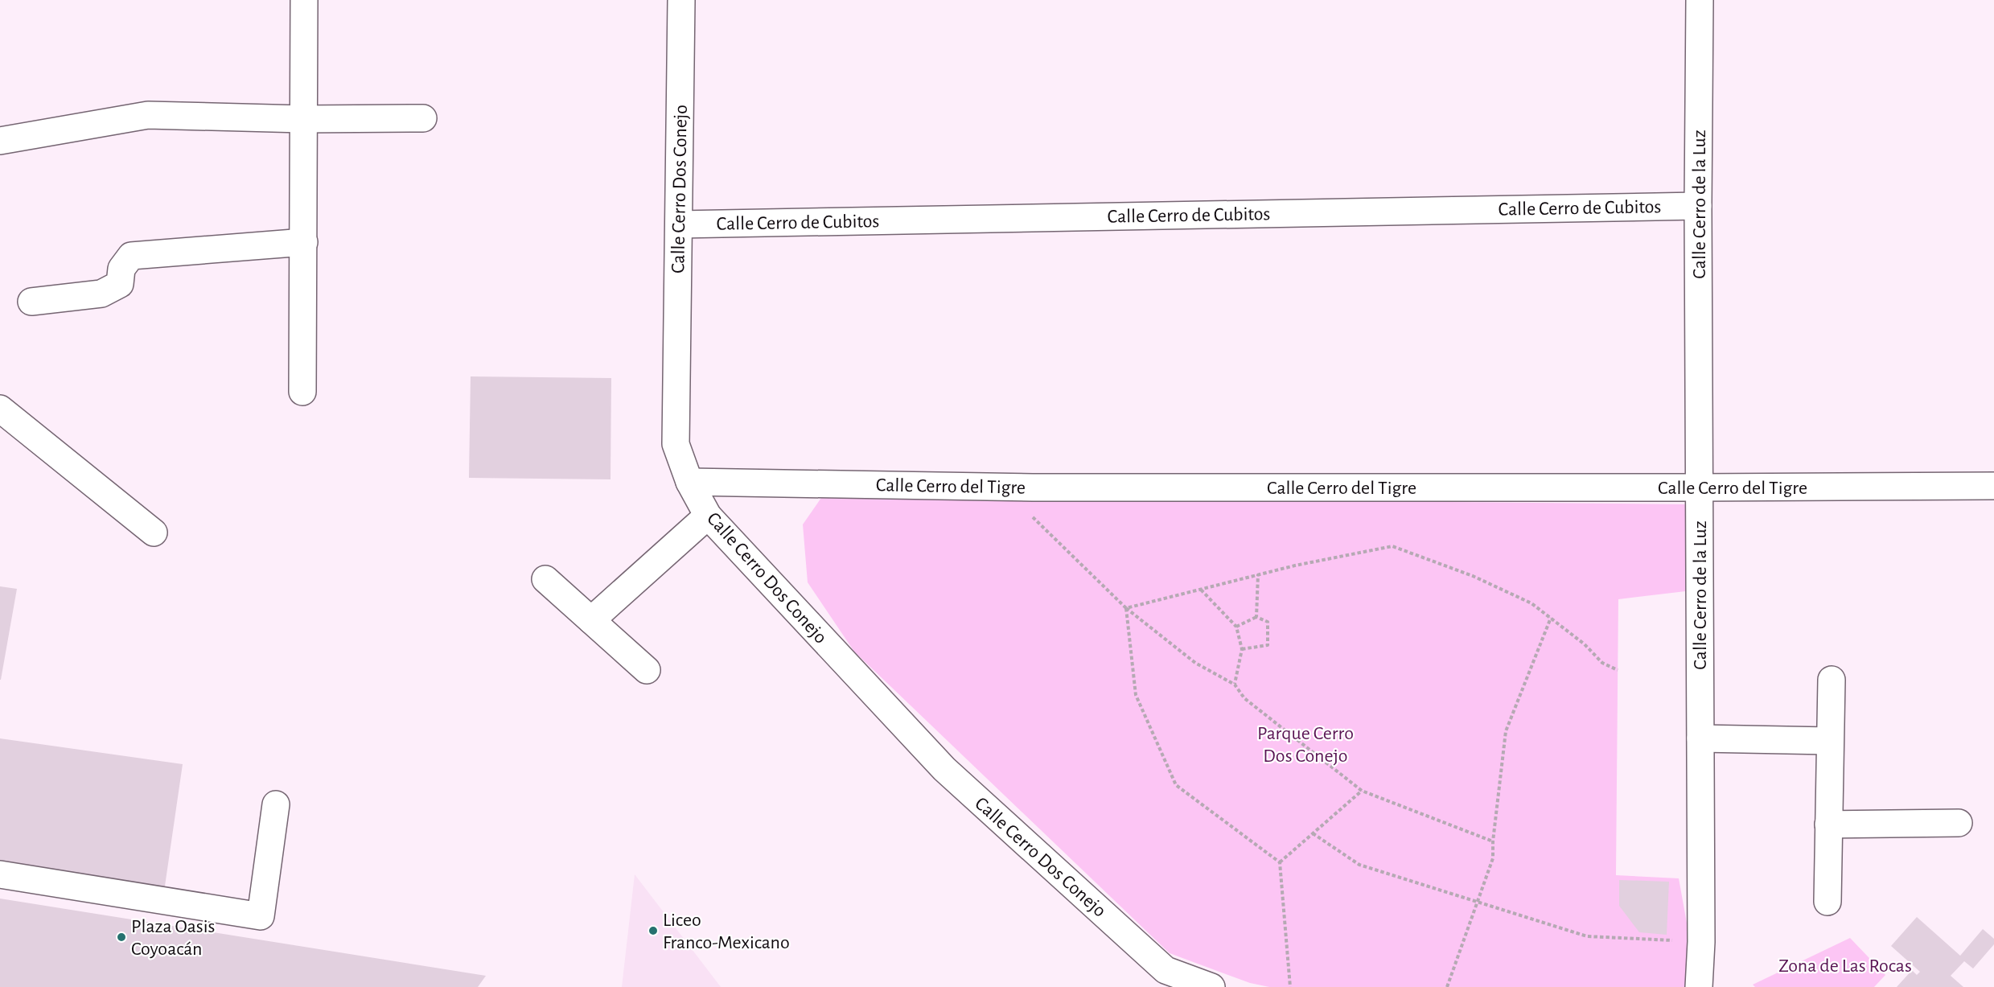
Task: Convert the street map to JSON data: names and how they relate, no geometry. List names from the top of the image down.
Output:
{
  "streets": {
    "street": [
      "Calle Cerro Dos Conejo",
      "Calle Cerro de la Luz",
      "Calle Cerro de Cubitos",
      "Calle Cerro del Tigre"
    ]
  },
  "crossings": [
    ["Calle Cerro Dos Conejo", "Calle Cerro de Cubitos"],
    ["Calle Cerro Dos Conejo", "Calle Cerro del Tigre"],
    ["Calle Cerro de la Luz", "Calle Cerro de Cubitos"],
    ["Calle Cerro de la Luz", "Calle Cerro del Tigre"]
  ],
  "parks": ["Parque Cerro Dos Conejo", "Zona de Las Rocas"],
  "places": ["Liceo Franco-Mexicano", "Plaza Oasis Coyoacán"]
}
